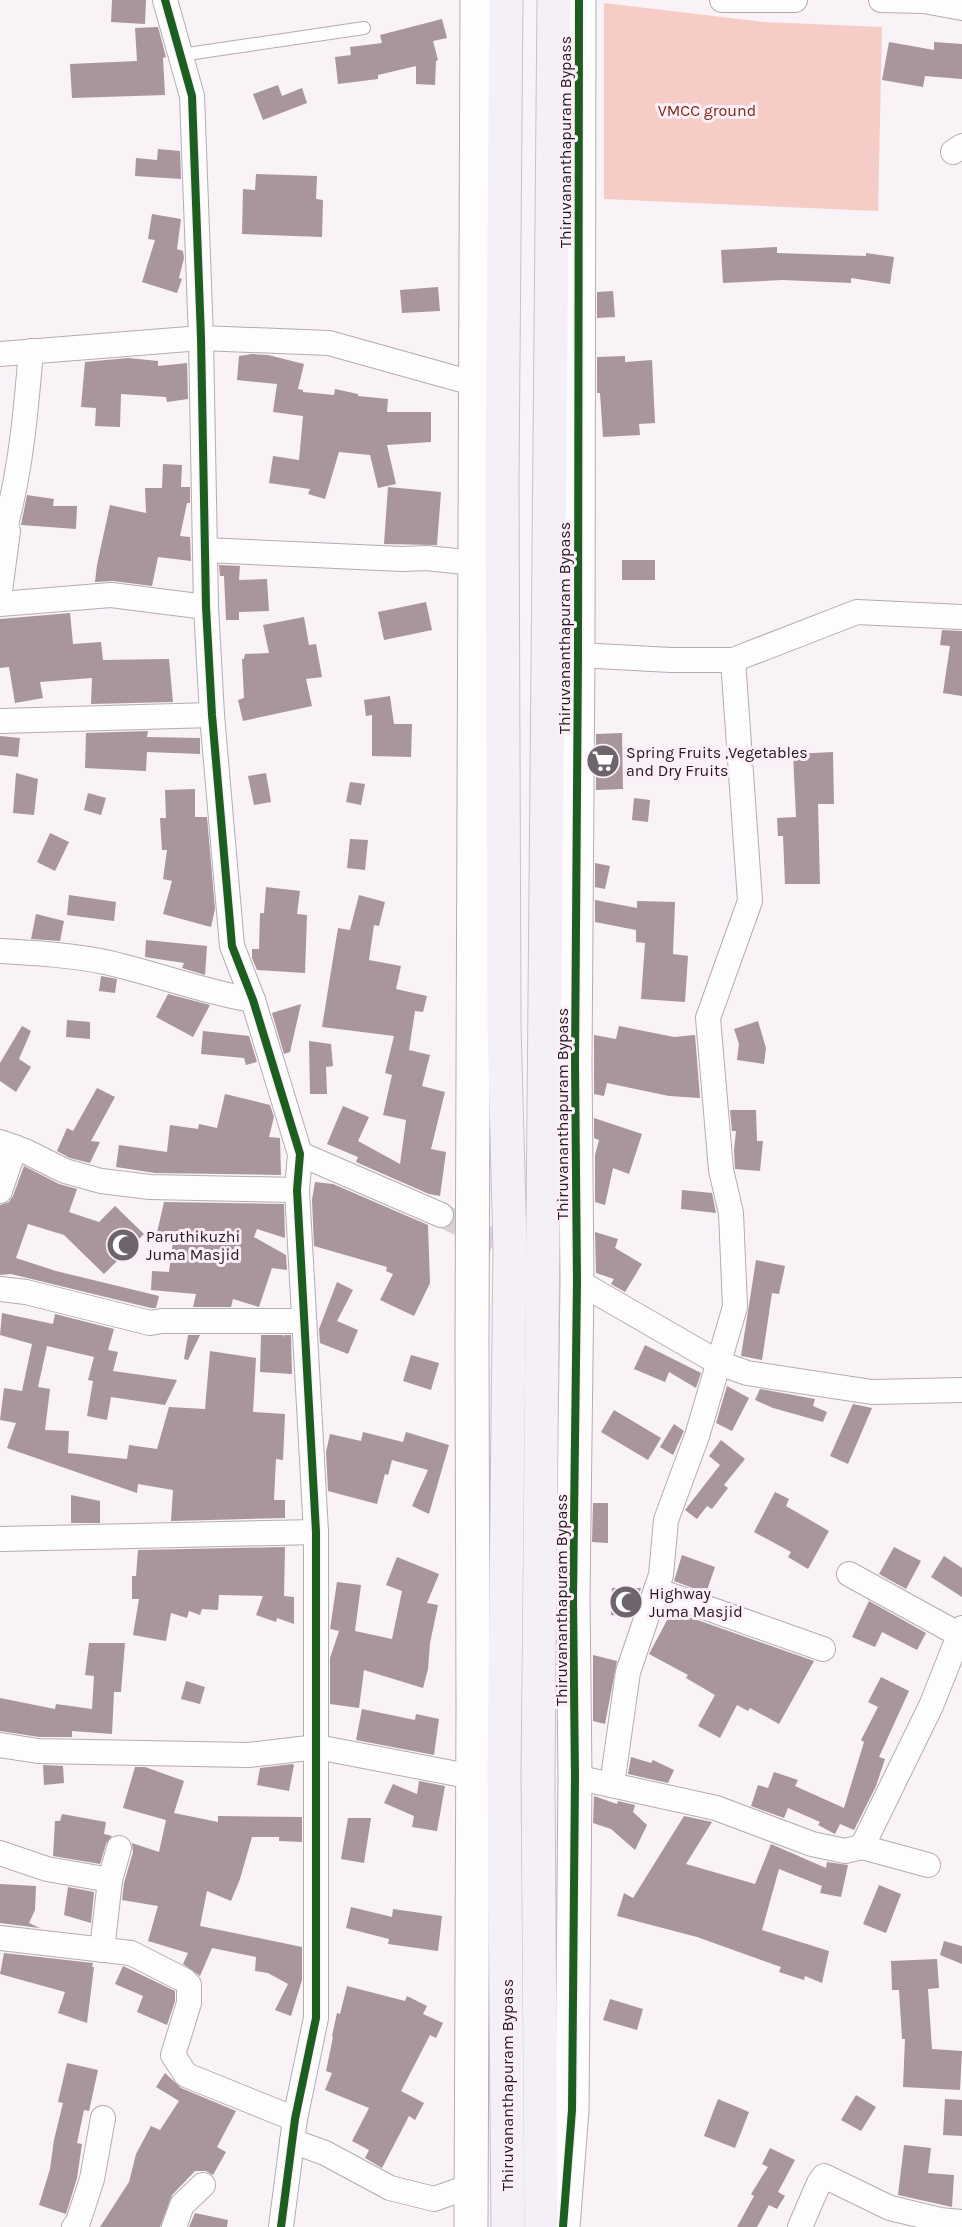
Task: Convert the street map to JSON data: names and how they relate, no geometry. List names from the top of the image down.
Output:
{
  "streets": {
    "highway": ["Thiruvananthapuram Bypass"]
  },
  "parks": ["VMCC ground"],
  "places": {
    "supermarket": ["Spring Fruits ,Vegetables and Dry Fruits"],
    "mosque": ["Paruthikuzhi Juma Masjid", "Highway Juma Masjid"]
  }
}
